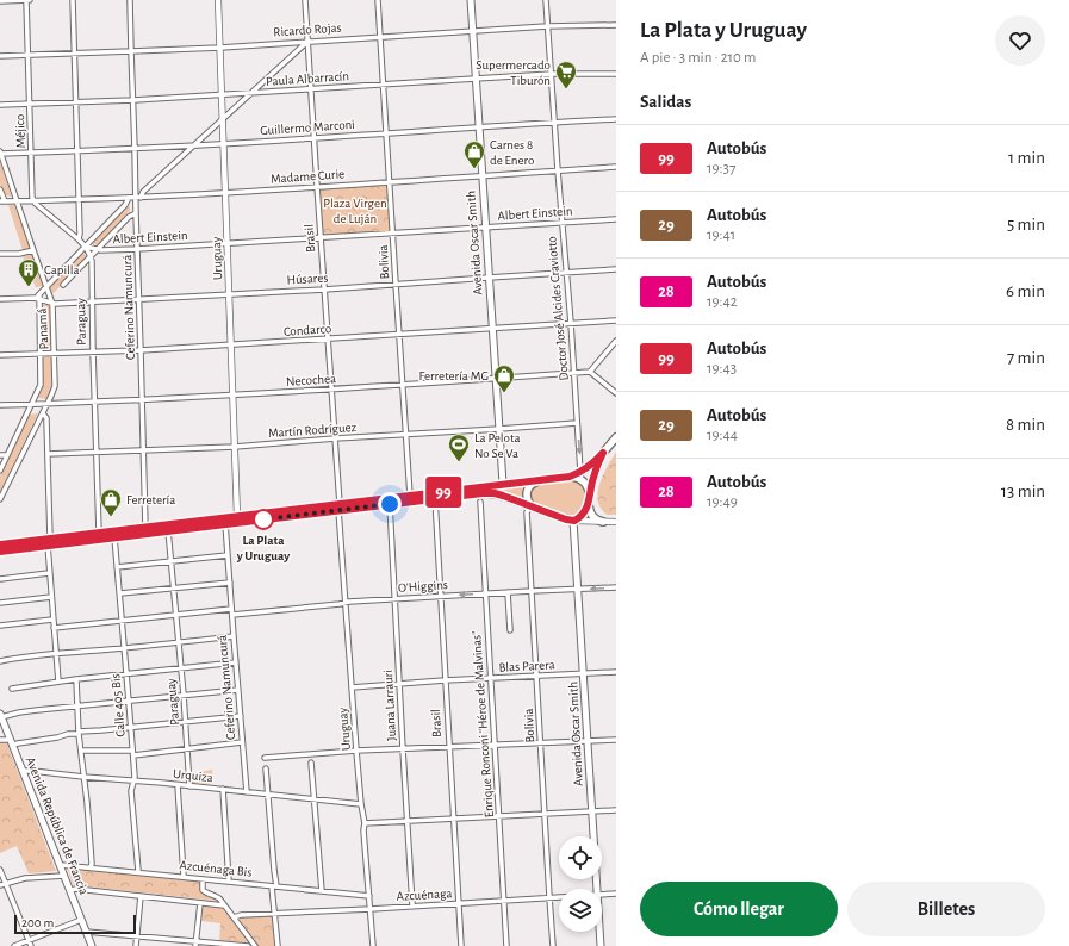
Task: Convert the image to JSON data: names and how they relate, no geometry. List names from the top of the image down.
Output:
{
  "streets": {
    "main road": ["Avenida Oscar Smith", "Avenida República de Francia"],
    "street": [
      "Ricardo Rojas",
      "Paula Albarracín",
      "Guillermo Marconi",
      "Méjico",
      "Madame Curie",
      "Albert Einstein",
      "Brasil",
      "Uruguay",
      "Bolivia",
      "Húsares",
      "Ceferino Namuncurá",
      "Doctor José Alcides Craviotto",
      "Paraguay",
      "Panamá",
      "Condarco",
      "Necochea",
      "Martín Rodríguez",
      "O'Higgins",
      "Blas Parera",
      "Calle 405 Bis",
      "Juana Larrauri",
      "Enrique Ronconi \"Héroe de Malvinas\"",
      "Urquiza",
      "Azcuénaga Bis",
      "Azcuénaga"
    ]
  },
  "crossings": [
    ["Ricardo Rojas", "Méjico"],
    ["Ricardo Rojas", "Brasil"],
    ["Ricardo Rojas", "Avenida Oscar Smith"],
    ["Ricardo Rojas", "Uruguay"],
    ["Ricardo Rojas", "Bolivia"],
    ["Ricardo Rojas", "Ceferino Namuncurá"],
    ["Ricardo Rojas", "Doctor José Alcides Craviotto"],
    ["Paula Albarracín", "Méjico"],
    ["Paula Albarracín", "Brasil"],
    ["Paula Albarracín", "Avenida Oscar Smith"],
    ["Paula Albarracín", "Uruguay"],
    ["Paula Albarracín", "Bolivia"],
    ["Paula Albarracín", "Ceferino Namuncurá"],
    ["Paula Albarracín", "Doctor José Alcides Craviotto"],
    ["Guillermo Marconi", "Méjico"],
    ["Guillermo Marconi", "Brasil"],
    ["Guillermo Marconi", "Avenida Oscar Smith"],
    ["Guillermo Marconi", "Uruguay"],
    ["Guillermo Marconi", "Bolivia"],
    ["Guillermo Marconi", "Ceferino Namuncurá"],
    ["Guillermo Marconi", "Doctor José Alcides Craviotto"],
    ["Guillermo Marconi", "Panamá"],
    ["Méjico", "Madame Curie"],
    ["Madame Curie", "Brasil"],
    ["Madame Curie", "Avenida Oscar Smith"],
    ["Madame Curie", "Uruguay"],
    ["Madame Curie", "Bolivia"],
    ["Madame Curie", "Ceferino Namuncurá"],
    ["Madame Curie", "Doctor José Alcides Craviotto"],
    ["Madame Curie", "Panamá"],
    ["Albert Einstein", "Brasil"],
    ["Albert Einstein", "Avenida Oscar Smith"],
    ["Albert Einstein", "Uruguay"],
    ["Albert Einstein", "Bolivia"],
    ["Albert Einstein", "Ceferino Namuncurá"],
    ["Albert Einstein", "Doctor José Alcides Craviotto"],
    ["Albert Einstein", "Paraguay"],
    ["Brasil", "Uruguay"],
    ["Brasil", "Húsares"],
    ["Brasil", "Condarco"],
    ["Brasil", "Necochea"],
    ["Brasil", "Martín Rodríguez"],
    ["Brasil", "O'Higgins"],
    ["Brasil", "Blas Parera"],
    ["Brasil", "Azcuénaga"],
    ["Avenida Oscar Smith", "Bolivia"],
    ["Avenida Oscar Smith", "Húsares"],
    ["Avenida Oscar Smith", "Condarco"],
    ["Avenida Oscar Smith", "Necochea"],
    ["Avenida Oscar Smith", "Martín Rodríguez"],
    ["Avenida Oscar Smith", "O'Higgins"],
    ["Avenida Oscar Smith", "Blas Parera"],
    ["Uruguay", "Húsares"],
    ["Uruguay", "Condarco"],
    ["Uruguay", "Necochea"],
    ["Uruguay", "Martín Rodríguez"],
    ["Uruguay", "O'Higgins"],
    ["Uruguay", "Blas Parera"],
    ["Uruguay", "Urquiza"],
    ["Uruguay", "Azcuénaga Bis"],
    ["Uruguay", "Azcuénaga"],
    ["Bolivia", "Húsares"],
    ["Bolivia", "Condarco"],
    ["Bolivia", "Necochea"],
    ["Bolivia", "Martín Rodríguez"],
    ["Bolivia", "O'Higgins"],
    ["Bolivia", "Blas Parera"],
    ["Bolivia", "Azcuénaga"],
    ["Húsares", "Ceferino Namuncurá"],
    ["Húsares", "Doctor José Alcides Craviotto"],
    ["Húsares", "Paraguay"],
    ["Húsares", "Panamá"],
    ["Ceferino Namuncurá", "Condarco"],
    ["Ceferino Namuncurá", "Necochea"],
    ["Ceferino Namuncurá", "Martín Rodríguez"],
    ["Ceferino Namuncurá", "O'Higgins"],
    ["Ceferino Namuncurá", "Urquiza"],
    ["Doctor José Alcides Craviotto", "Condarco"],
    ["Doctor José Alcides Craviotto", "Necochea"],
    ["Doctor José Alcides Craviotto", "Martín Rodríguez"],
    ["Paraguay", "Condarco"],
    ["Paraguay", "Necochea"],
    ["Paraguay", "Martín Rodríguez"],
    ["Paraguay", "O'Higgins"],
    ["Paraguay", "Urquiza"],
    ["Panamá", "Condarco"],
    ["Panamá", "Necochea"],
    ["O'Higgins", "Calle 405 Bis"],
    ["O'Higgins", "Juana Larrauri"],
    ["O'Higgins", "Enrique Ronconi \"Héroe de Malvinas\""],
    ["Blas Parera", "Juana Larrauri"],
    ["Blas Parera", "Enrique Ronconi \"Héroe de Malvinas\""],
    ["Calle 405 Bis", "Urquiza"],
    ["Calle 405 Bis", "Azcuénaga Bis"],
    ["Juana Larrauri", "Azcuénaga"],
    ["Enrique Ronconi \"Héroe de Malvinas\"", "Azcuénaga"],
    ["Urquiza", "Avenida República de Francia"],
    ["Avenida República de Francia", "Azcuénaga Bis"]
  ],
  "parks": ["Plaza Virgen de Luján"],
  "places": {
    "supermarket": ["Supermercado Tiburón"],
    "shop": ["Carnes 8 de Enero", "Ferretería MG", "Ferretería"],
    "building": ["Capilla"],
    "sports": ["La Pelota No Se Va"],
    "other": ["La Plata y Uruguay"]
  },
  "lines": ["bus line 99"],
  "scale_bar": "200 m",
  "page": {
    "on_map": "99",
    "heading": [
      ["La Plata y Uruguay", "A pie · 3 min · 210 m"],
      "Salidas"
    ],
    "list": [
      {
        "mark": "99",
        "name": "Autobús",
        "note": "19:37",
        "value": "1 min"
      },
      {
        "mark": "29",
        "name": "Autobús",
        "note": "19:41",
        "value": "5 min"
      },
      {
        "mark": "28",
        "name": "Autobús",
        "note": "19:42",
        "value": "6 min"
      },
      {
        "mark": "99",
        "name": "Autobús",
        "note": "19:43",
        "value": "7 min"
      },
      {
        "mark": "29",
        "name": "Autobús",
        "note": "19:44",
        "value": "8 min"
      },
      {
        "mark": "28",
        "name": "Autobús",
        "note": "19:49",
        "value": "13 min"
      }
    ],
    "buttons": ["Cómo llegar", "Billetes"],
    "scale": "200 m"
  }
}
